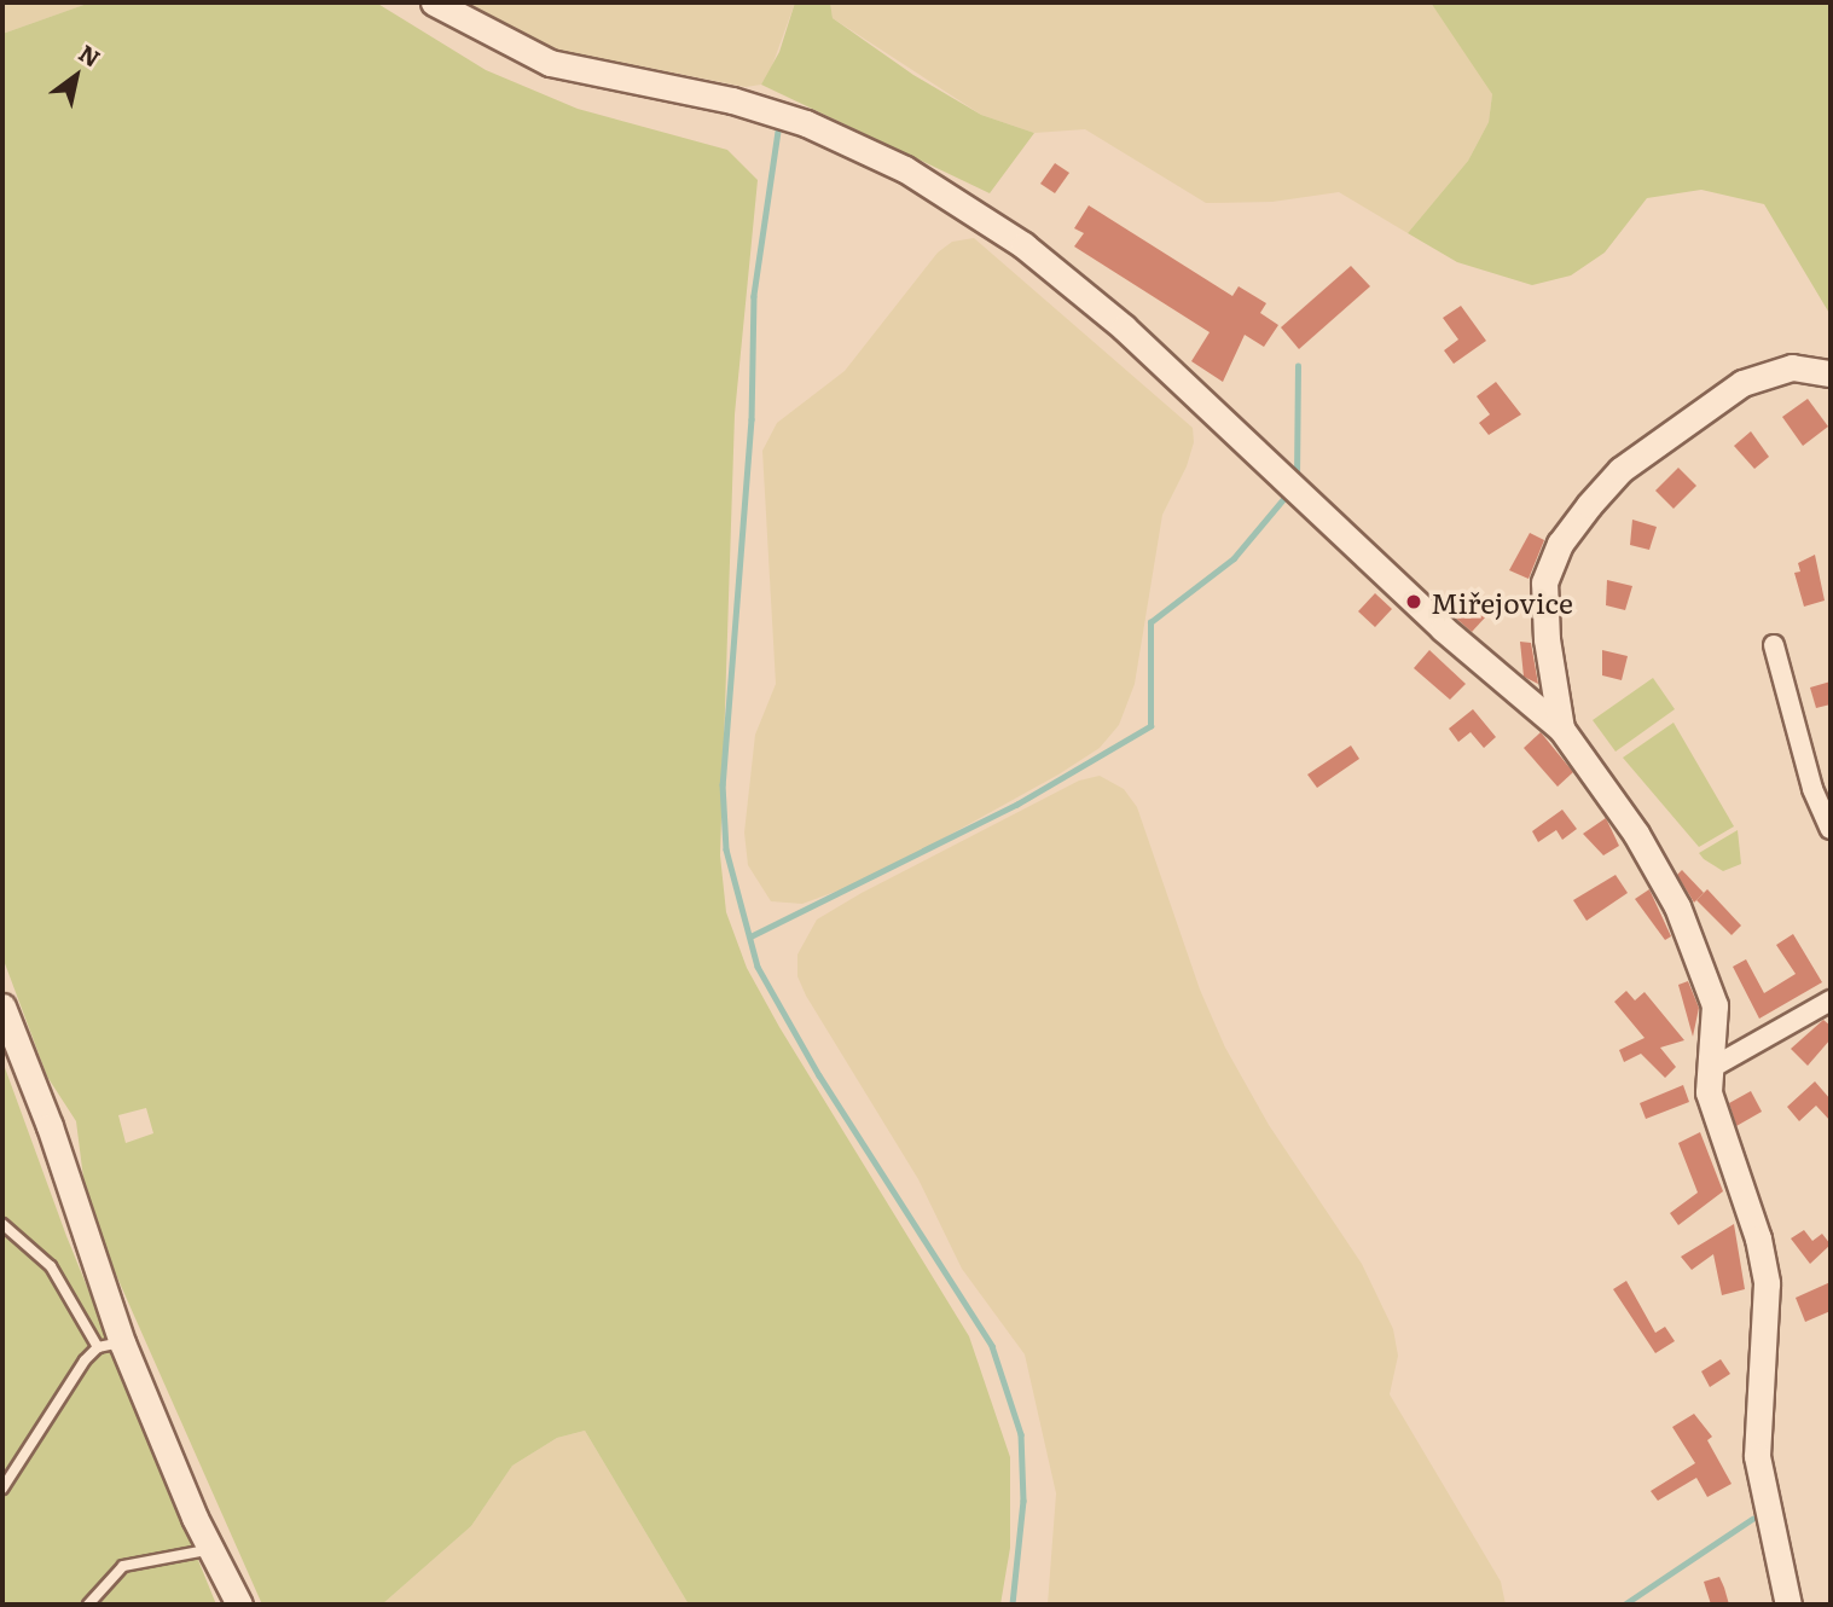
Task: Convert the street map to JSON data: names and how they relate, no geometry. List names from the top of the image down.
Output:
{
  "places": ["Miřejovice"],
  "north": "top right"
}
